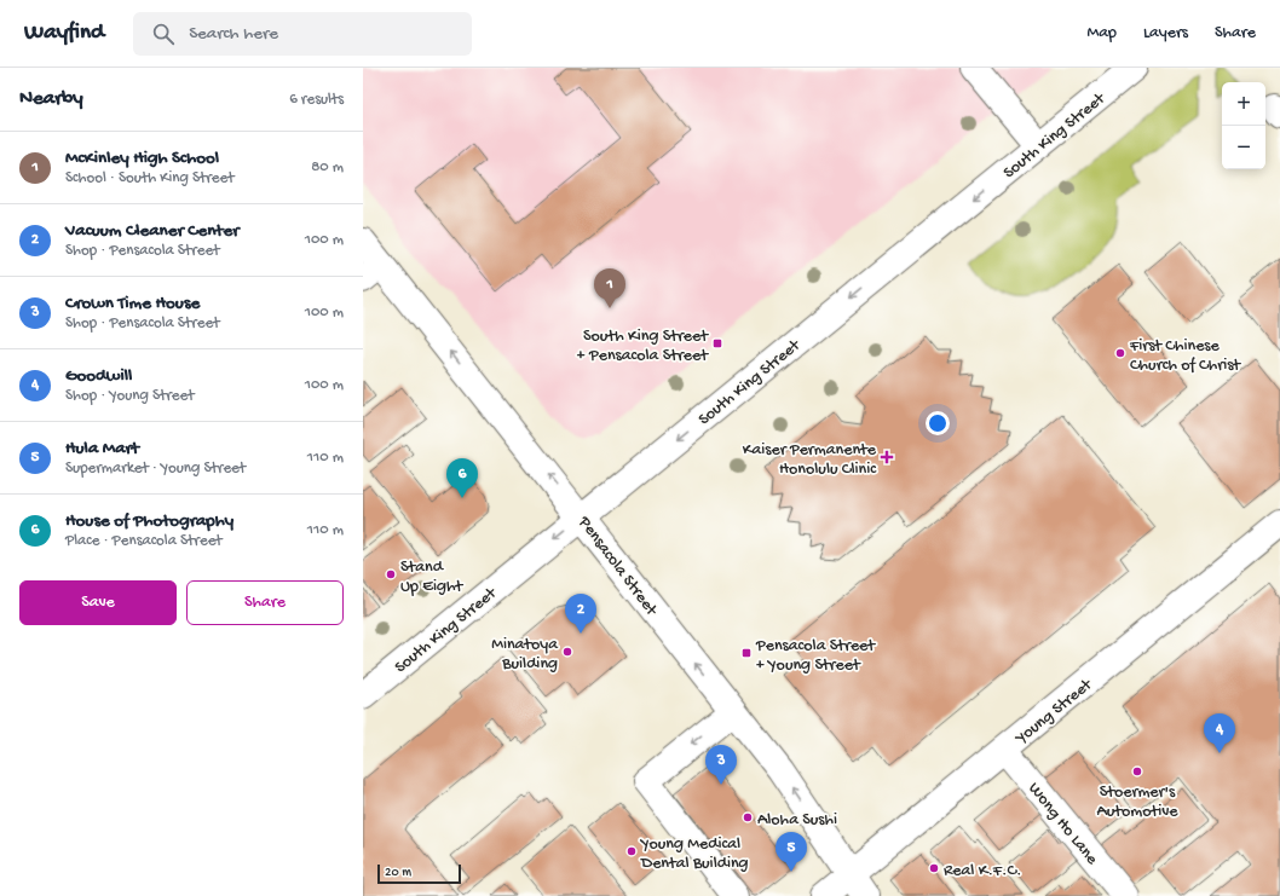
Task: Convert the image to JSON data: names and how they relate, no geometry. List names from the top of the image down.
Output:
{
  "streets": {
    "main road": [
      "South King Street",
      "Pensacola Street",
      "Young Street",
      "Wong Ho Lane"
    ]
  },
  "crossings": [
    ["South King Street", "Pensacola Street"],
    ["Pensacola Street", "Young Street"],
    ["Young Street", "Wong Ho Lane"]
  ],
  "one_way": ["South King Street", "Pensacola Street"],
  "places": {
    "transit": ["South King Street + Pensacola Street", "Pensacola Street + Young Street"],
    "other": [
      "First Chinese Church of Christ",
      "Stand Up Eight",
      "Minatoya Building",
      "Stoermer's Automotive",
      "Aloha Sushi",
      "Young Medical Dental Building",
      "Real K.F.C."
    ],
    "health": ["Kaiser Permanente Honolulu Clinic"]
  },
  "scale_bar": "20 m",
  "page": {
    "header": "Wayfind",
    "search": "Search here",
    "nav": ["Map", "Layers", "Share"],
    "heading": ["Nearby", "6 results"],
    "map_buttons": ["+", "−"],
    "list": [
      {
        "mark": "1",
        "name": "McKinley High School",
        "note": "School · South King Street",
        "value": "80 m"
      },
      {
        "mark": "2",
        "name": "Vacuum Cleaner Center",
        "note": "Shop · Pensacola Street",
        "value": "100 m"
      },
      {
        "mark": "3",
        "name": "Crown Time House",
        "note": "Shop · Pensacola Street",
        "value": "100 m"
      },
      {
        "mark": "4",
        "name": "Goodwill",
        "note": "Shop · Young Street",
        "value": "100 m"
      },
      {
        "mark": "5",
        "name": "Hula Mart",
        "note": "Supermarket · Young Street",
        "value": "110 m"
      },
      {
        "mark": "6",
        "name": "House of Photography",
        "note": "Place · Pensacola Street",
        "value": "110 m"
      }
    ],
    "pins": [
      "1",
      "6",
      "2",
      "4",
      "3",
      "5"
    ],
    "buttons": ["Save", "Share"],
    "scale": "20 m"
  }
}
